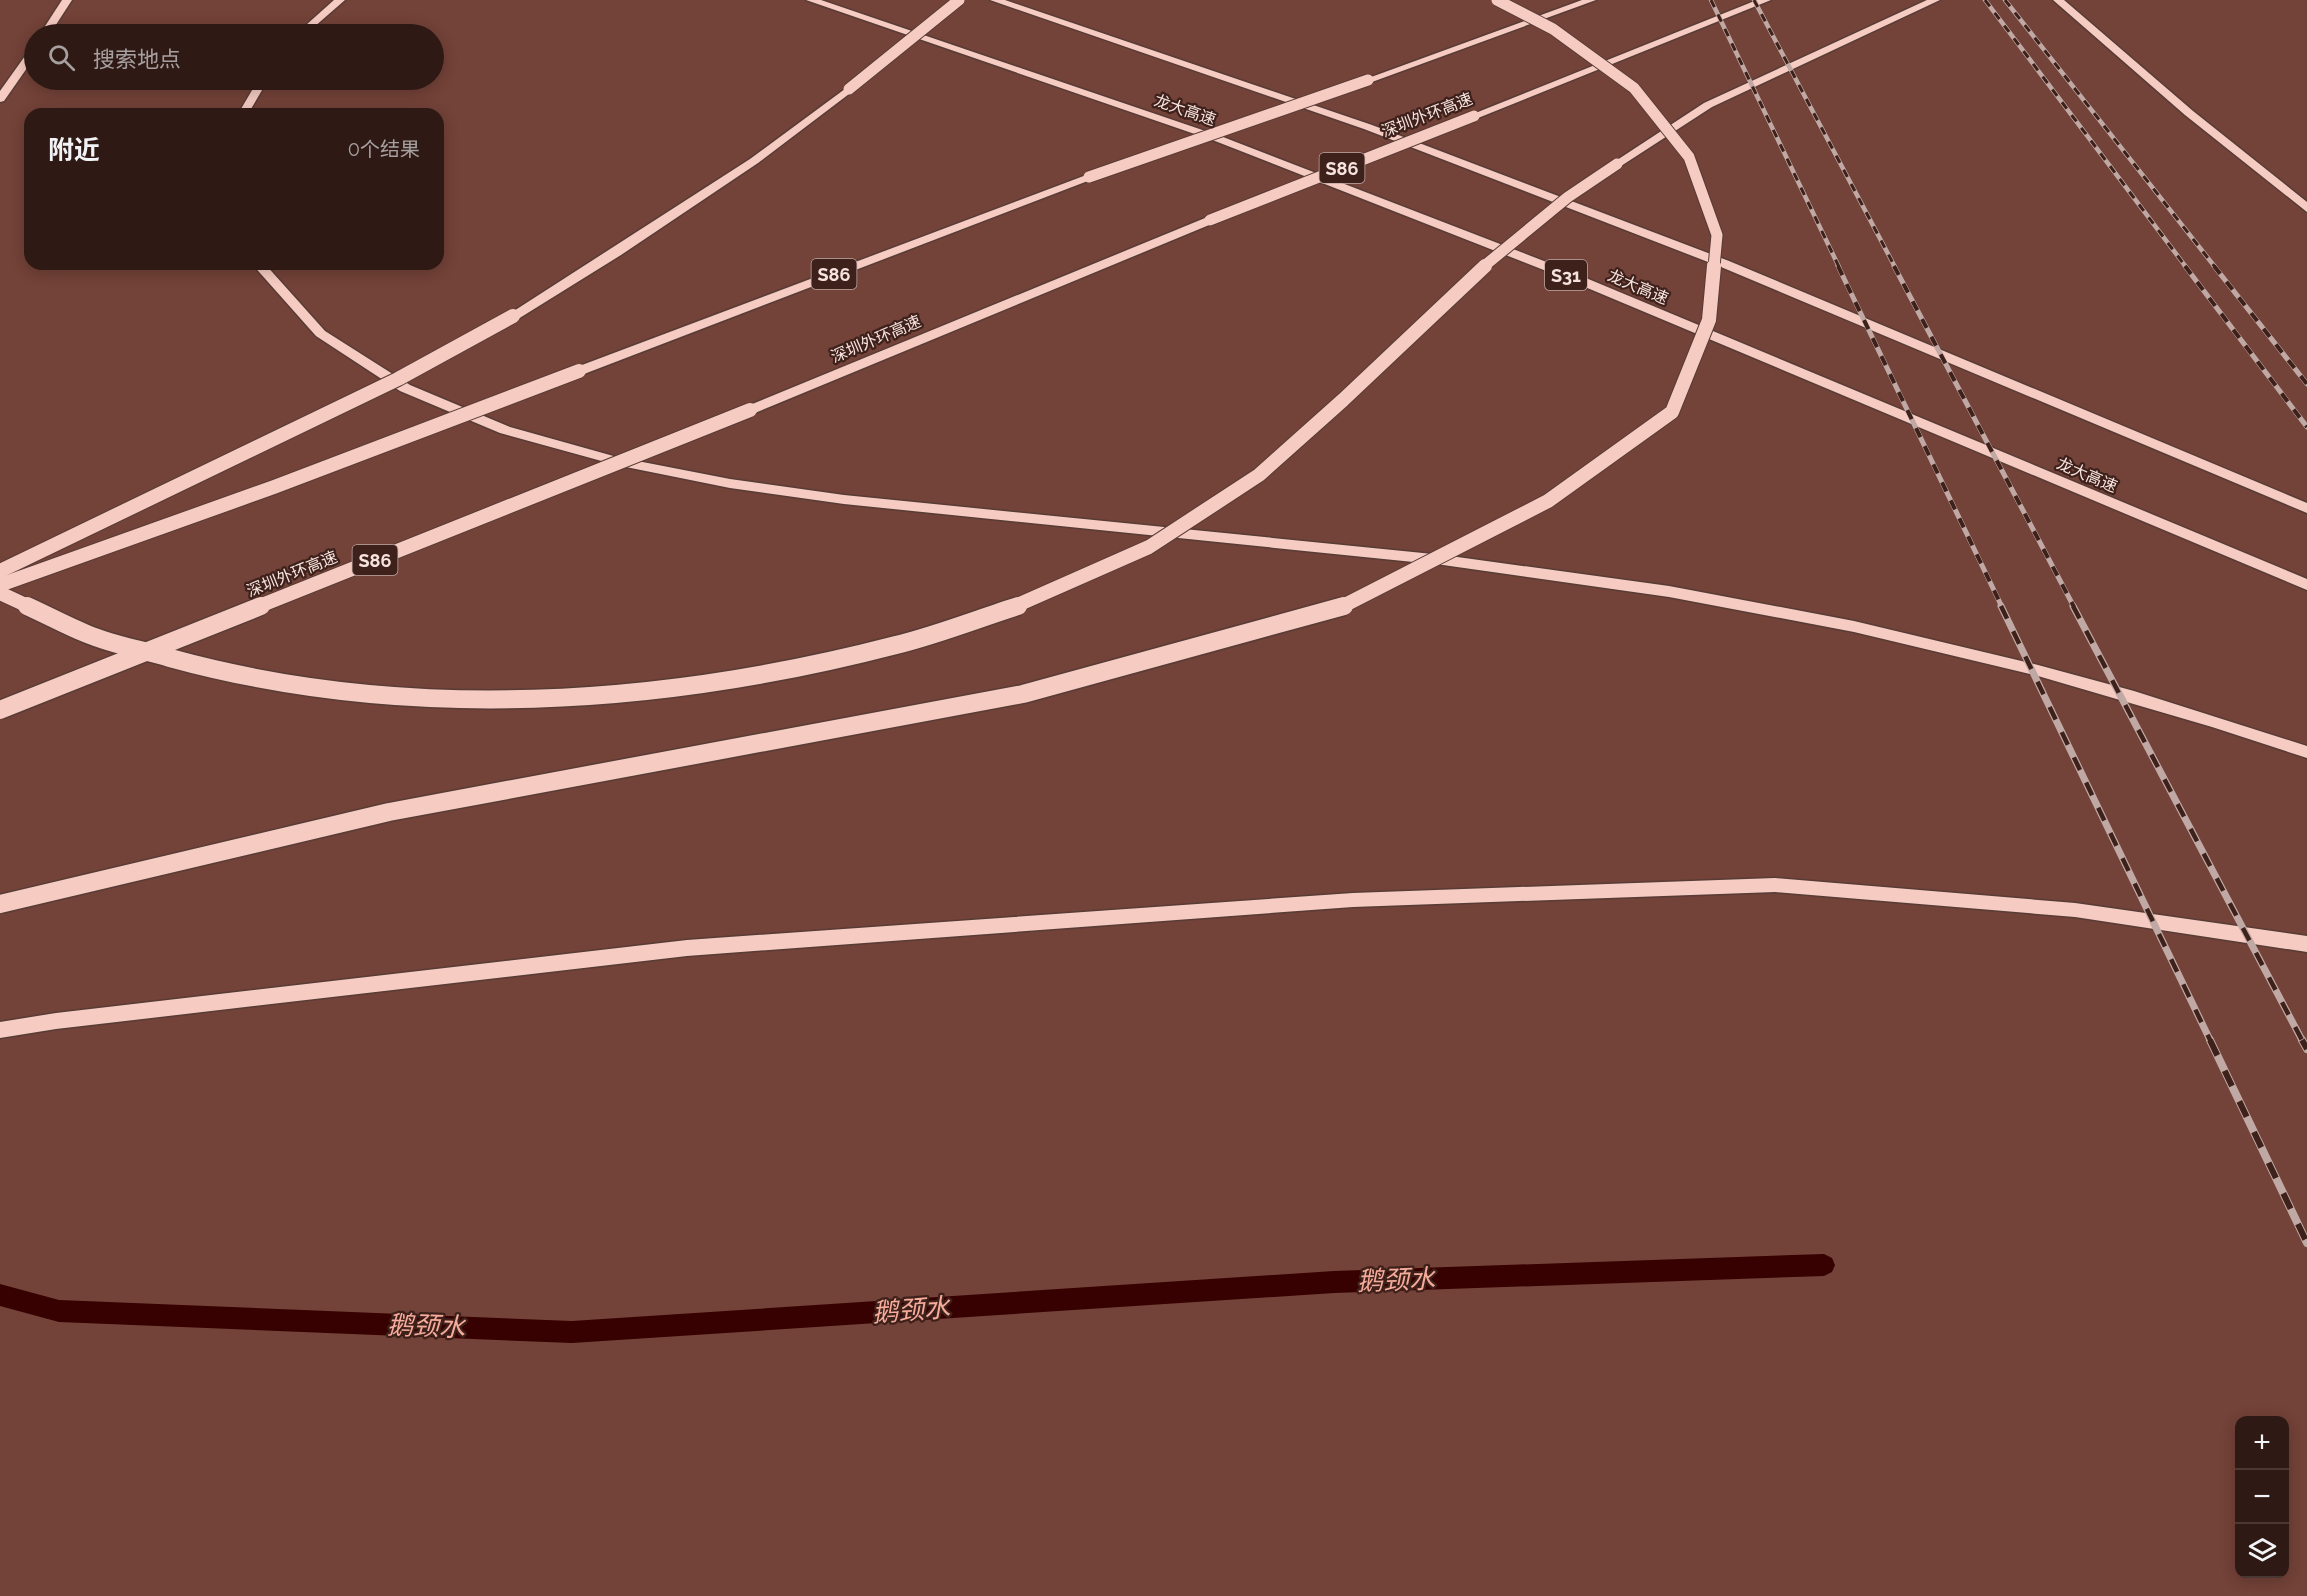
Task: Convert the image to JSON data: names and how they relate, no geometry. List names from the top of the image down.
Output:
{
  "streets": {
    "highway": [
      "龙大高速",
      "深圳外环高速",
      "S86",
      "S31"
    ]
  },
  "water": ["鹅颈水"],
  "page": {
    "search": "搜索地点",
    "heading": ["附近", "0个结果"],
    "map_buttons": ["+", "−"]
  }
}
